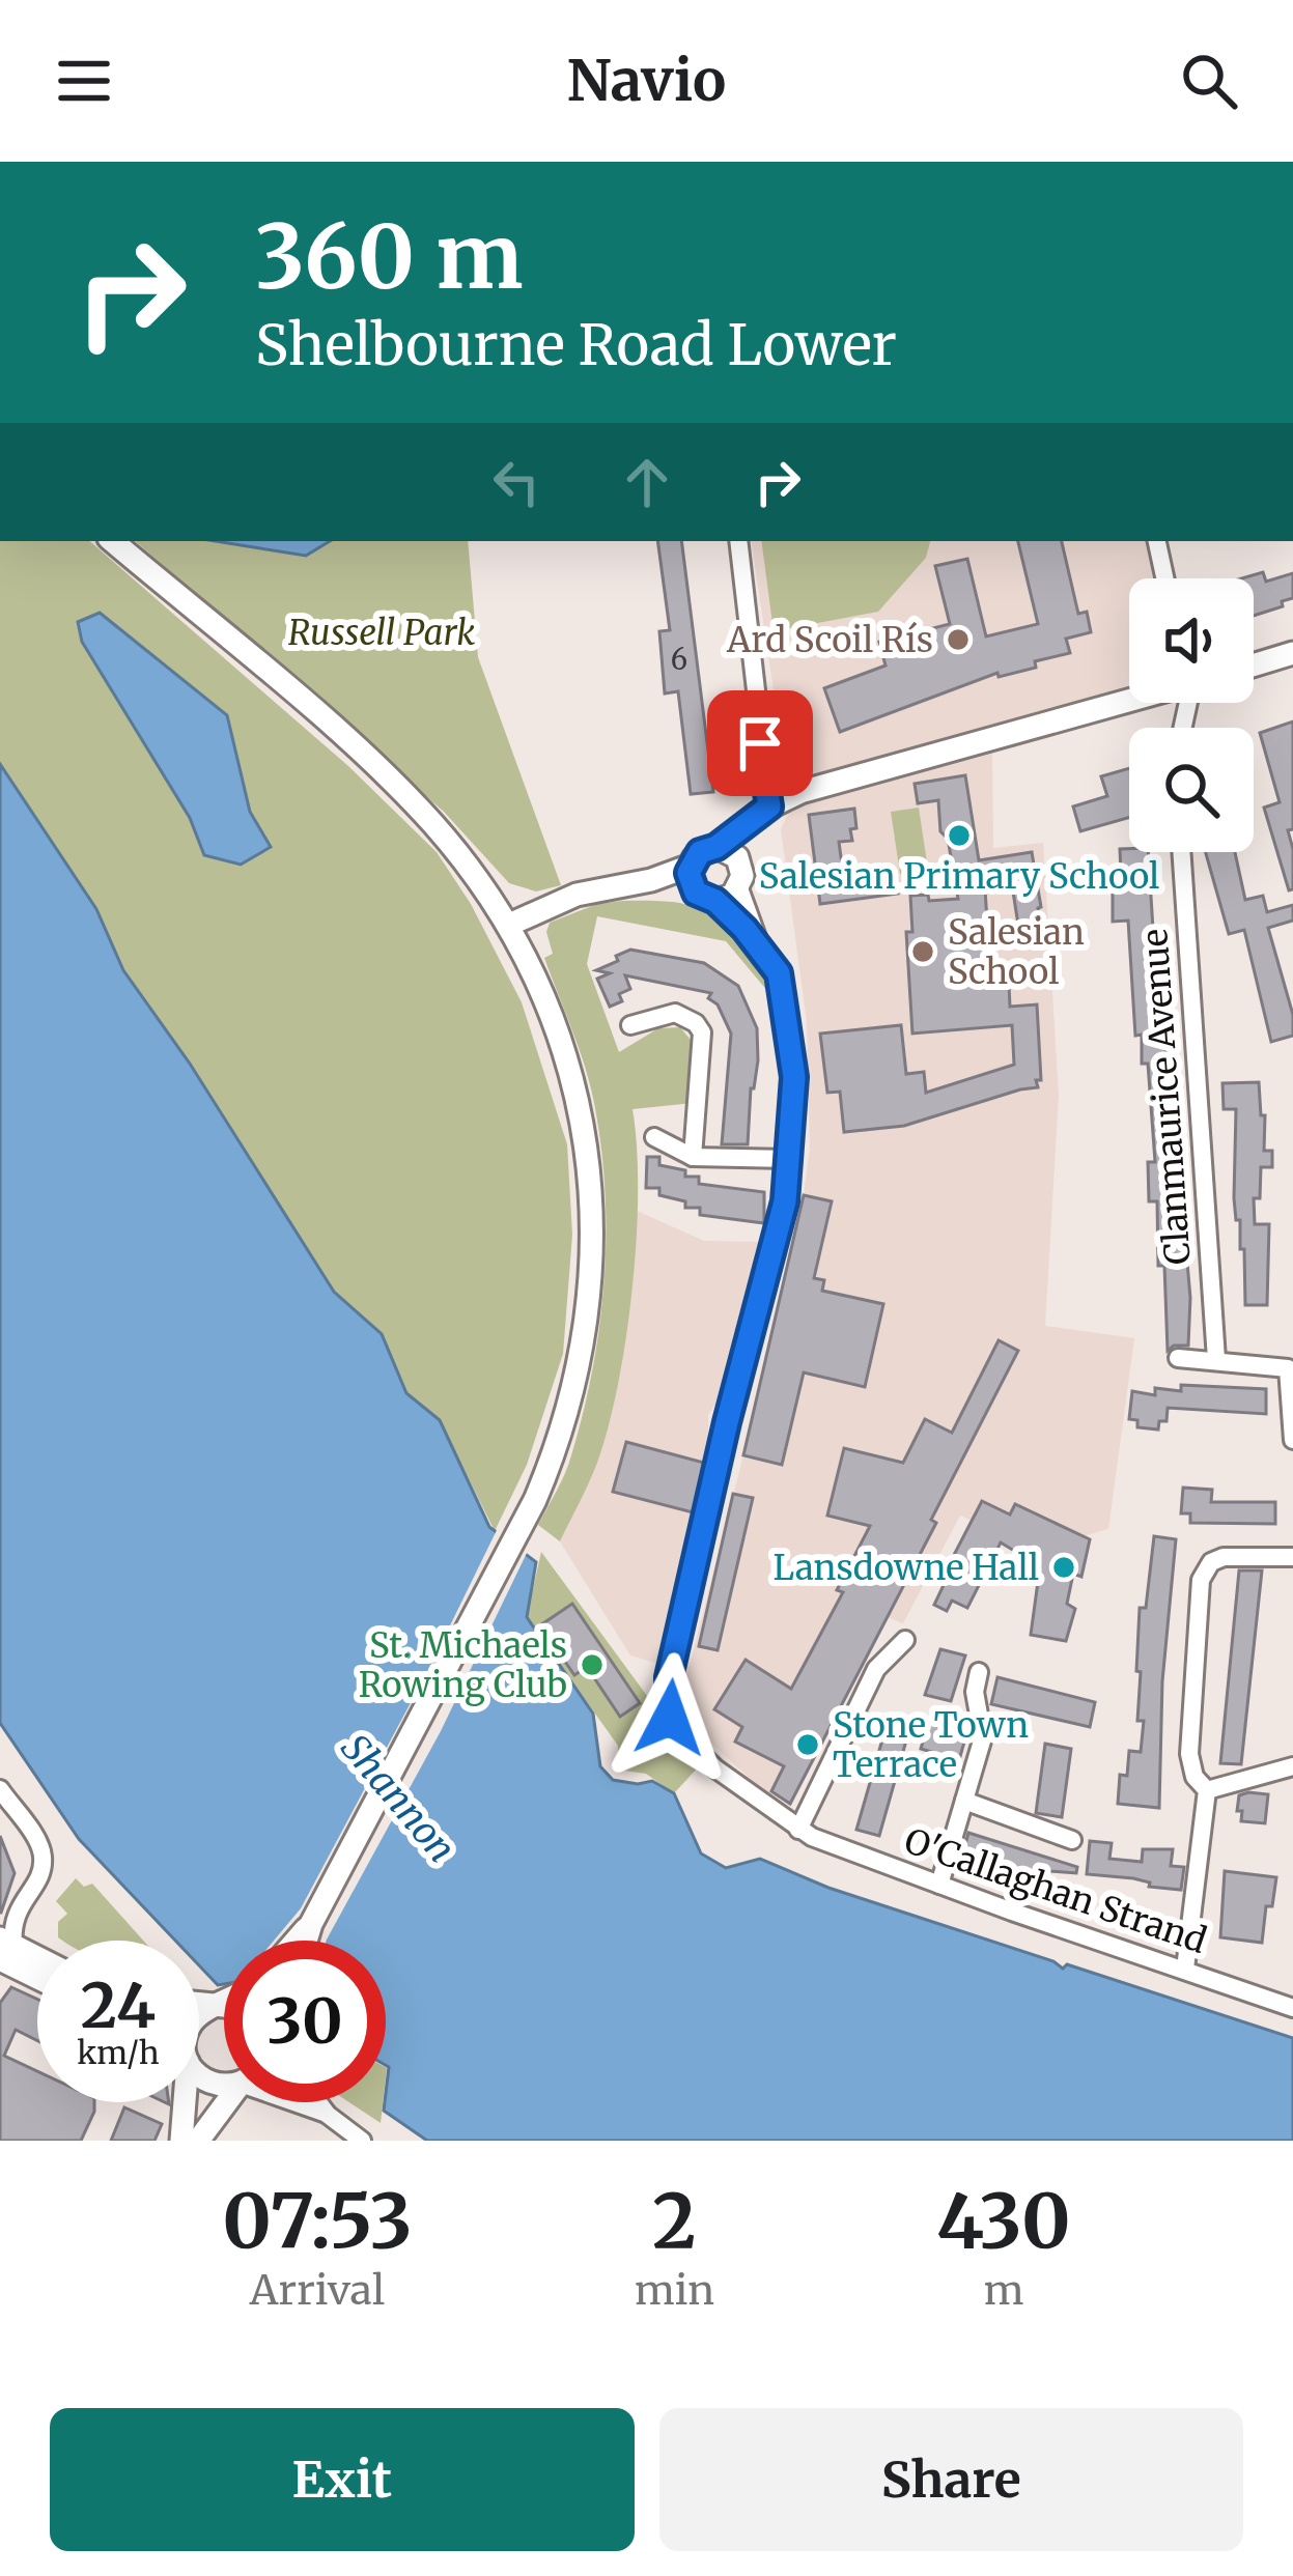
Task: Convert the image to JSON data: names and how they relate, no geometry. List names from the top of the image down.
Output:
{
  "streets": {
    "street": ["Clanmaurice Avenue", "O'Callaghan Strand"]
  },
  "water": ["Shannon"],
  "parks": ["Russell Park"],
  "places": [
    "Ard Scoil Rís",
    "Salesian Primary School",
    "Salesian School",
    "Lansdowne Hall",
    "St. Michaels Rowing Club",
    "Stone Town Terrace"
  ],
  "house_numbers": ["6"],
  "page": {
    "header": "Navio",
    "turn": ["360 m", "Shelbourne Road Lower"],
    "speed": "24 km/h",
    "limit": "30",
    "eta": [
      "07:53",
      "Arrival",
      "2",
      "min",
      "430",
      "m"
    ],
    "buttons": ["Exit", "Share"]
  }
}
